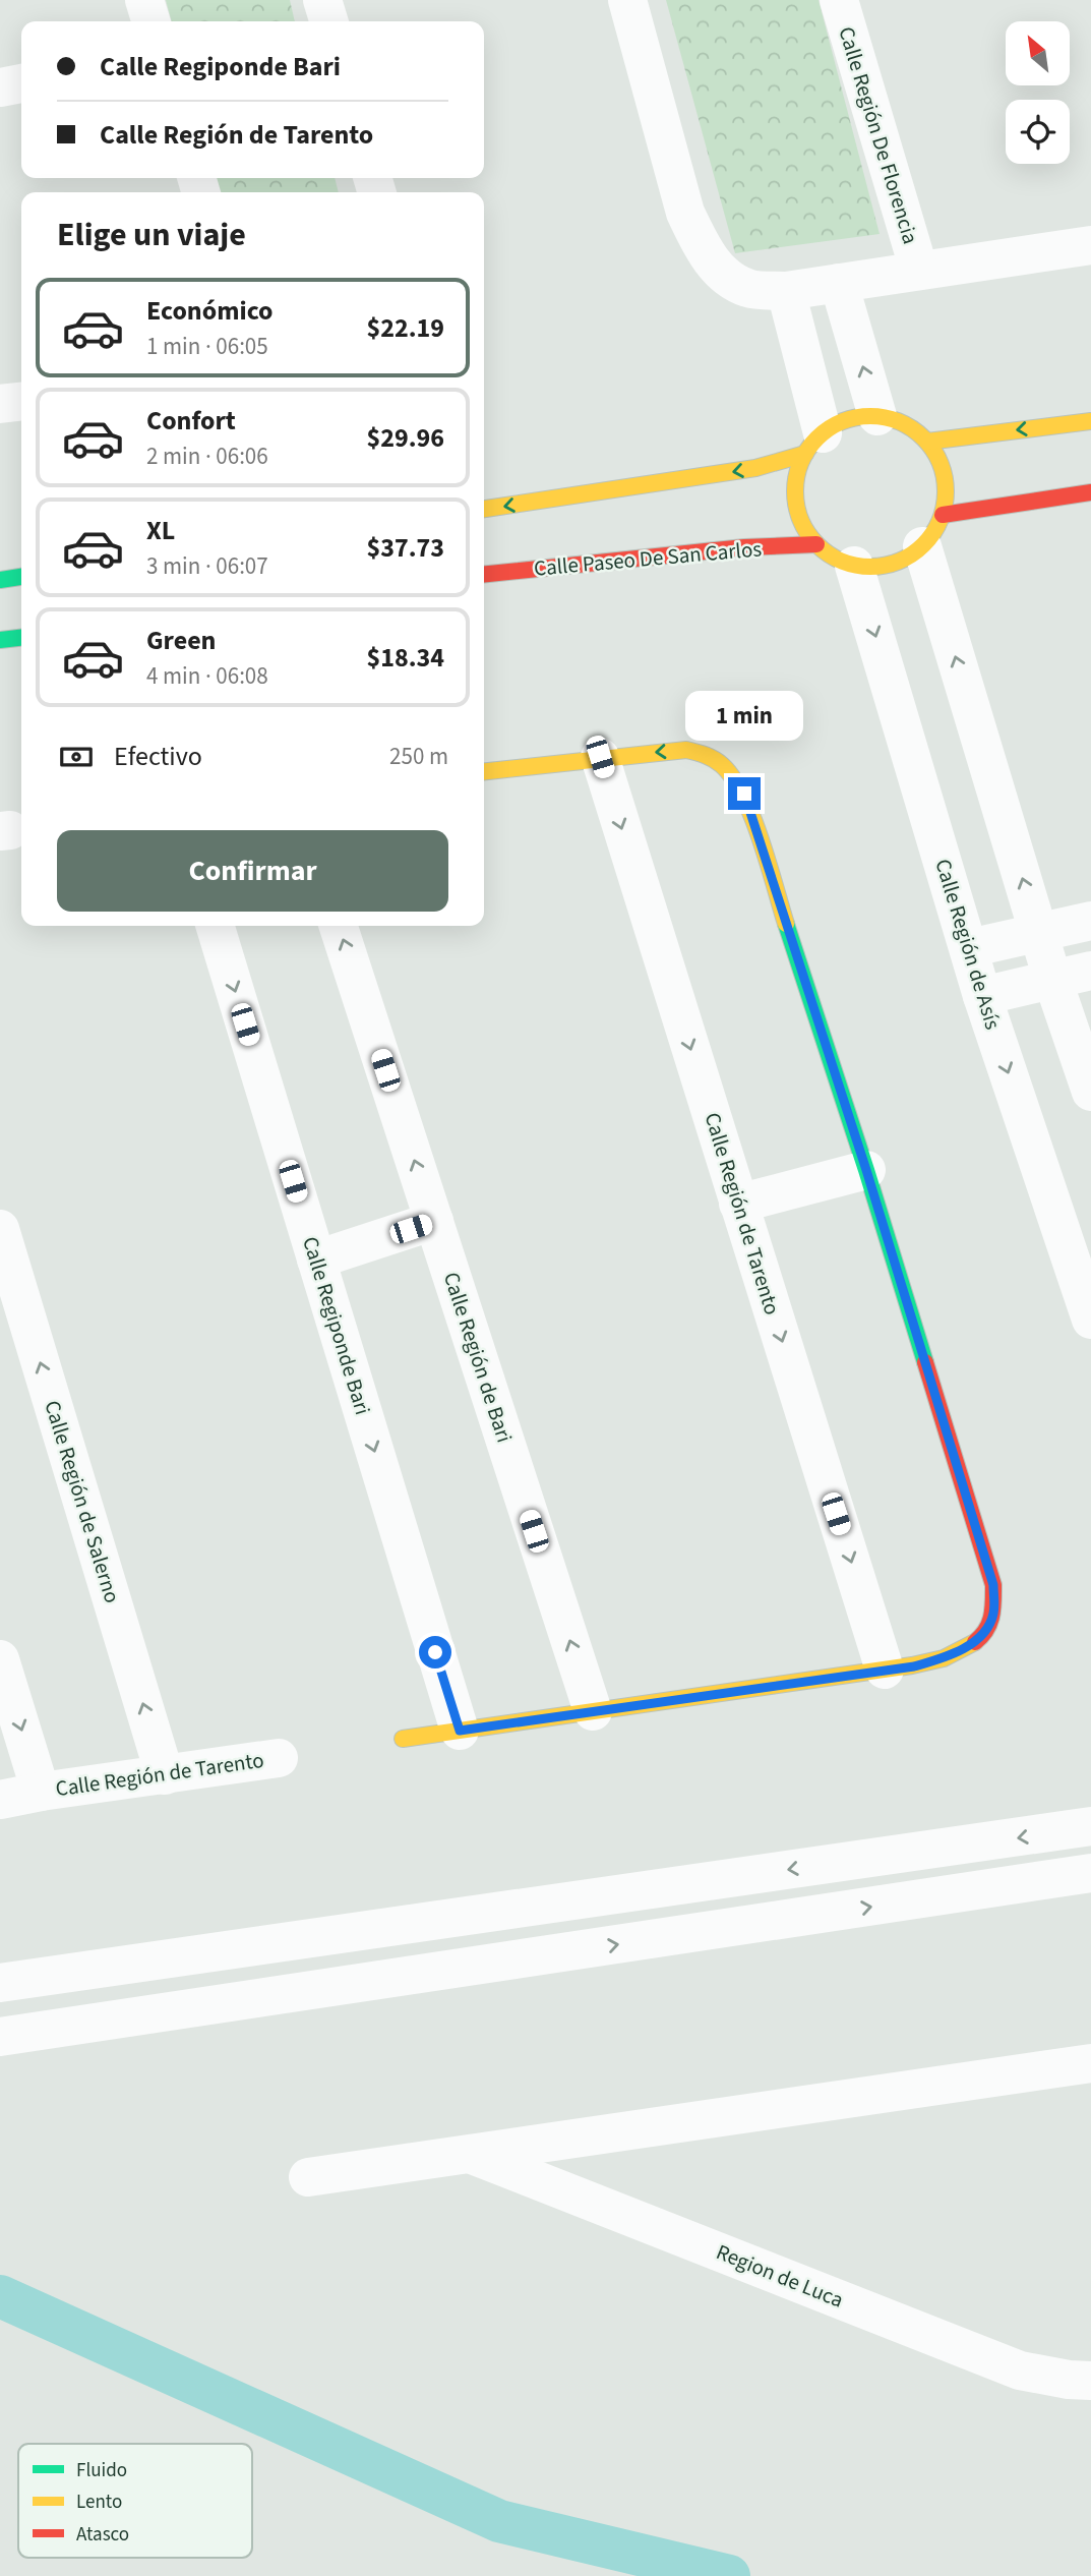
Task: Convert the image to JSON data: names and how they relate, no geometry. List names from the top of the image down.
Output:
{
  "streets": {
    "street": [
      "Calle Región De Florencia",
      "Calle Paseo De San Carlos",
      "Calle Región de Asís",
      "Calle Región de Tarento",
      "Calle Regiponde Bari",
      "Calle Región de Bari",
      "Calle Región de Salerno",
      "Region de Luca"
    ]
  },
  "crossings": [
    ["Calle Paseo De San Carlos", "Calle Región de Asís"],
    ["Calle Región de Tarento", "Calle Región de Salerno"]
  ],
  "one_way": [
    "Calle Región de Tarento",
    "Calle Regiponde Bari",
    "Calle Región de Bari",
    "Calle Región de Salerno"
  ],
  "legend": ["Fluido", "Lento", "Atasco"],
  "north": "top left",
  "page": {
    "banner": ["Calle Regiponde Bari", "Calle Región de Tarento"],
    "heading": "Elige un viaje",
    "list": [
      {
        "name": "Económico",
        "note": "1 min · 06:05",
        "value": "$22.19"
      },
      {
        "name": "Confort",
        "note": "2 min · 06:06",
        "value": "$29.96"
      },
      {
        "name": "XL",
        "note": "3 min · 06:07",
        "value": "$37.73"
      },
      {
        "name": "Green",
        "note": "4 min · 06:08",
        "value": "$18.34"
      }
    ],
    "bubble": "1 min",
    "pay": ["Efectivo", "250 m"],
    "buttons": "Confirmar"
  }
}
